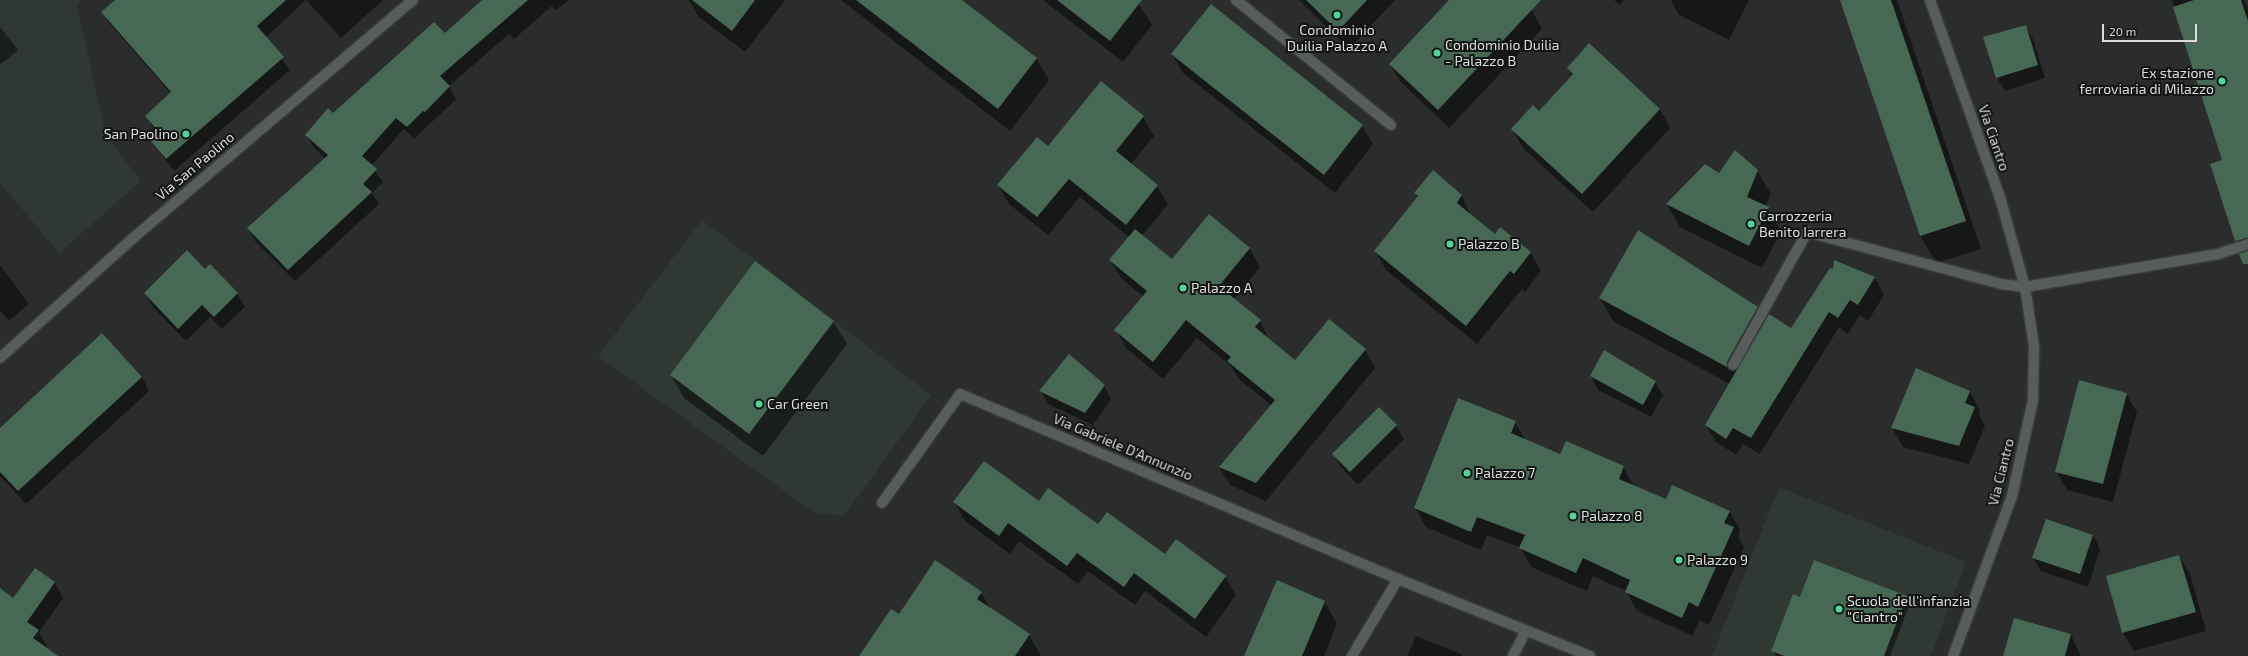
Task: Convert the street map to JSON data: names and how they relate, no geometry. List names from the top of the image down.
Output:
{
  "streets": {
    "street": ["Via Ciantro", "Via San Paolino", "Via Gabriele D'Annunzio"]
  },
  "places": [
    "Condominio Duilia Palazzo A",
    "Condominio Duilia - Palazzo B",
    "Ex stazione ferroviaria di Milazzo",
    "San Paolino",
    "Carrozzeria Benito Iarrera",
    "Palazzo B",
    "Palazzo A",
    "Car Green",
    "Palazzo 7",
    "Palazzo 8",
    "Palazzo 9",
    "Scuola dell'infanzia \"Ciantro\""
  ],
  "scale_bar": "20 m"
}
